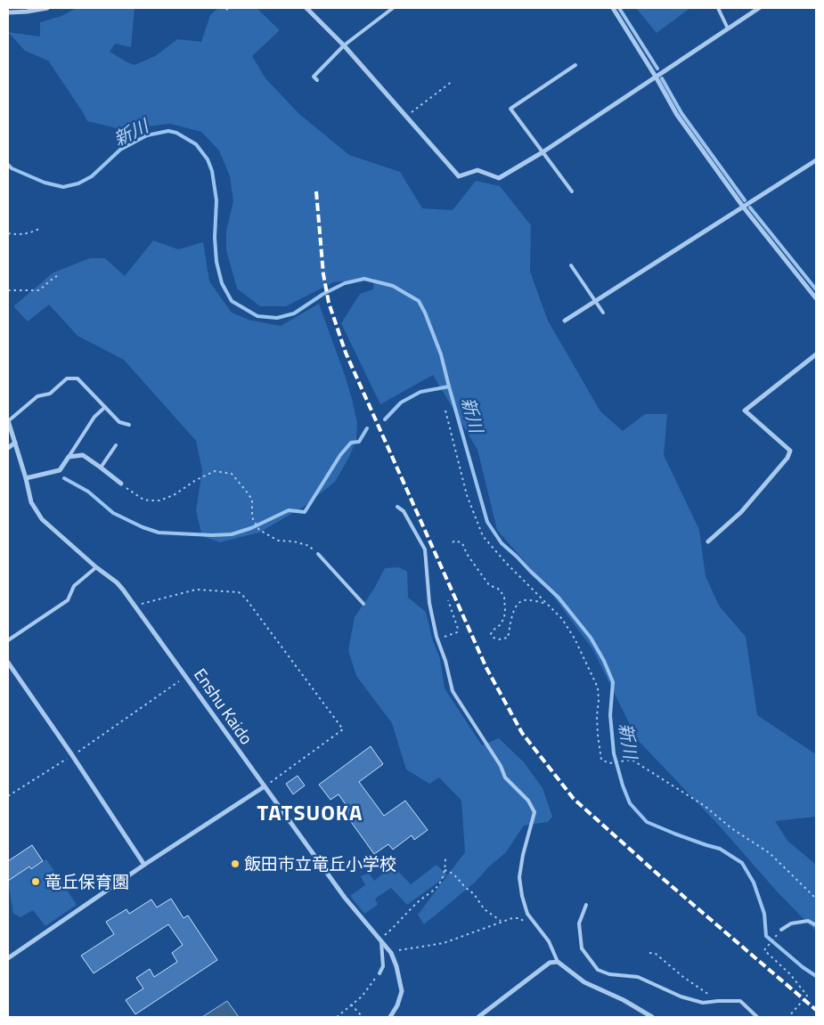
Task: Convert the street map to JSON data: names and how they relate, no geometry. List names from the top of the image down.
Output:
{
  "streets": {
    "street": ["Enshu Kaido"]
  },
  "districts": ["TATSUOKA"],
  "water": ["新川"],
  "places": ["飯田市立竜丘小学校", "竜丘保育園"]
}
